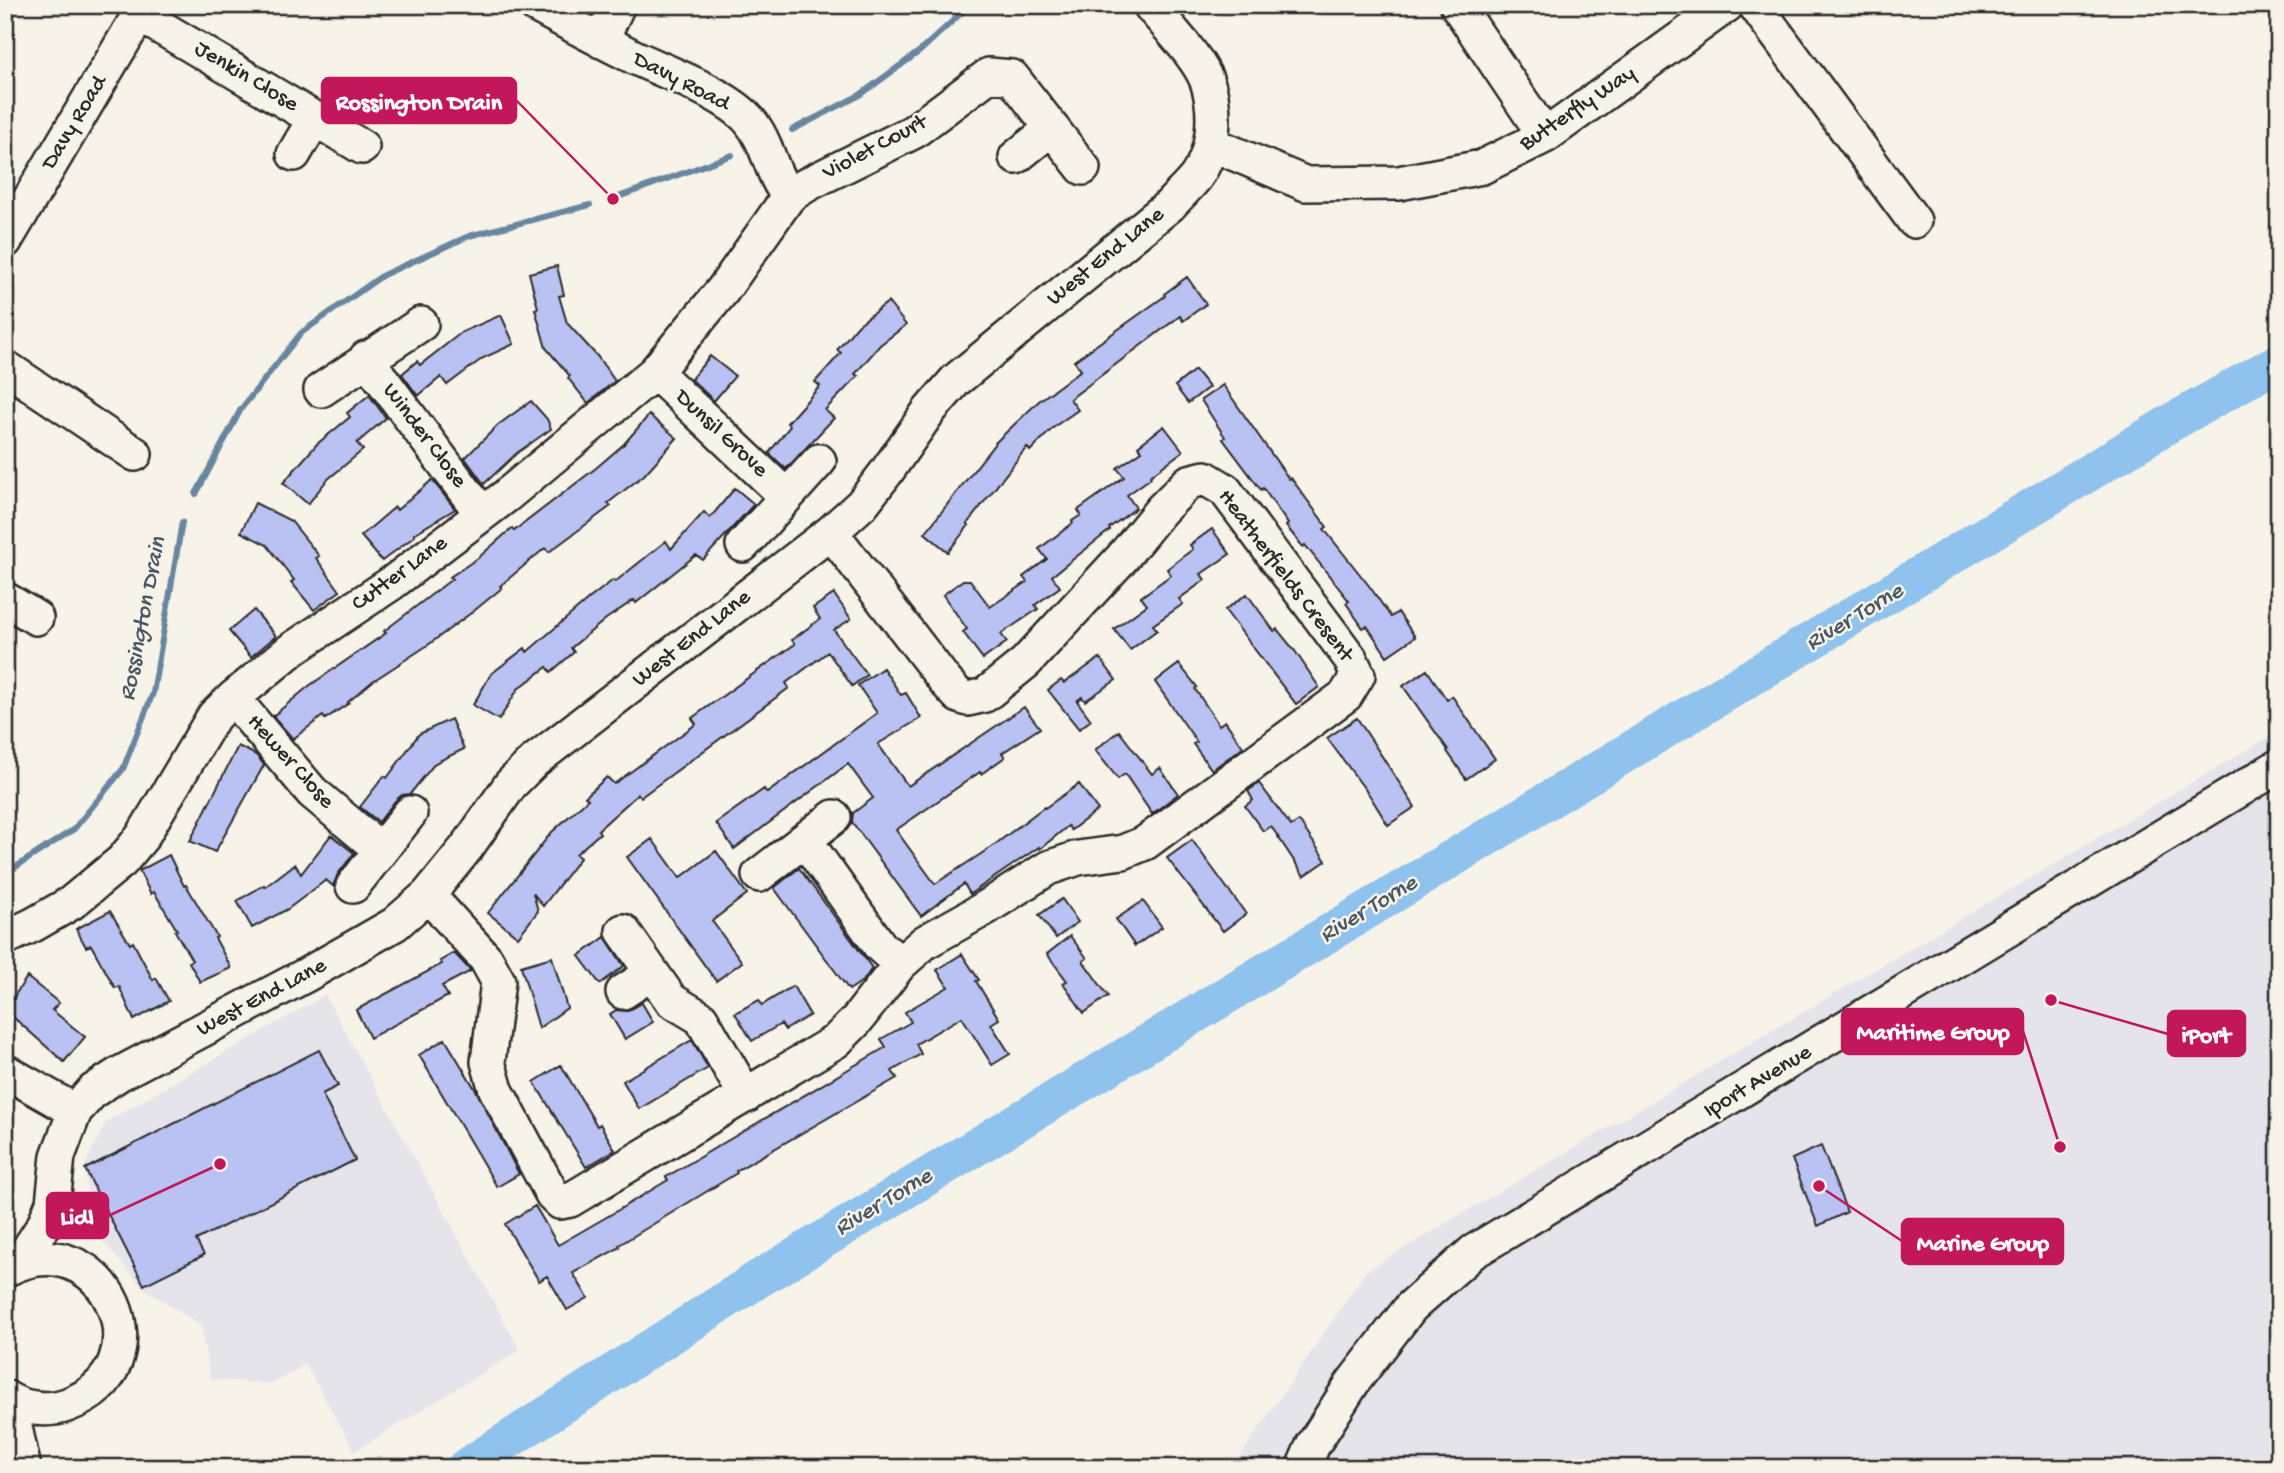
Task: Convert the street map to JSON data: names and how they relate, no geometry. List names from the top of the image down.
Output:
{
  "streets": {
    "street": [
      "Jenkin Close",
      "Davy Road",
      "Butterfly Way",
      "Violet Court",
      "West End Lane",
      "Dunsil Grove",
      "Winder Close",
      "Cutter Lane",
      "Heatherfields Cresent",
      "Hewer Close",
      "Iport Avenue"
    ]
  },
  "crossings": [
    ["Jenkin Close", "Davy Road"],
    ["Davy Road", "Violet Court"],
    ["Davy Road", "Cutter Lane"],
    ["Butterfly Way", "West End Lane"],
    ["Violet Court", "Cutter Lane"],
    ["West End Lane", "Heatherfields Cresent"],
    ["Dunsil Grove", "Cutter Lane"],
    ["Winder Close", "Cutter Lane"],
    ["Cutter Lane", "Hewer Close"]
  ],
  "water": ["River Torne", "Rossington Drain"],
  "places": [
    "Rossington Drain",
    "iPort",
    "Maritime Group",
    "Lidl",
    "Marine Group"
  ]
}
